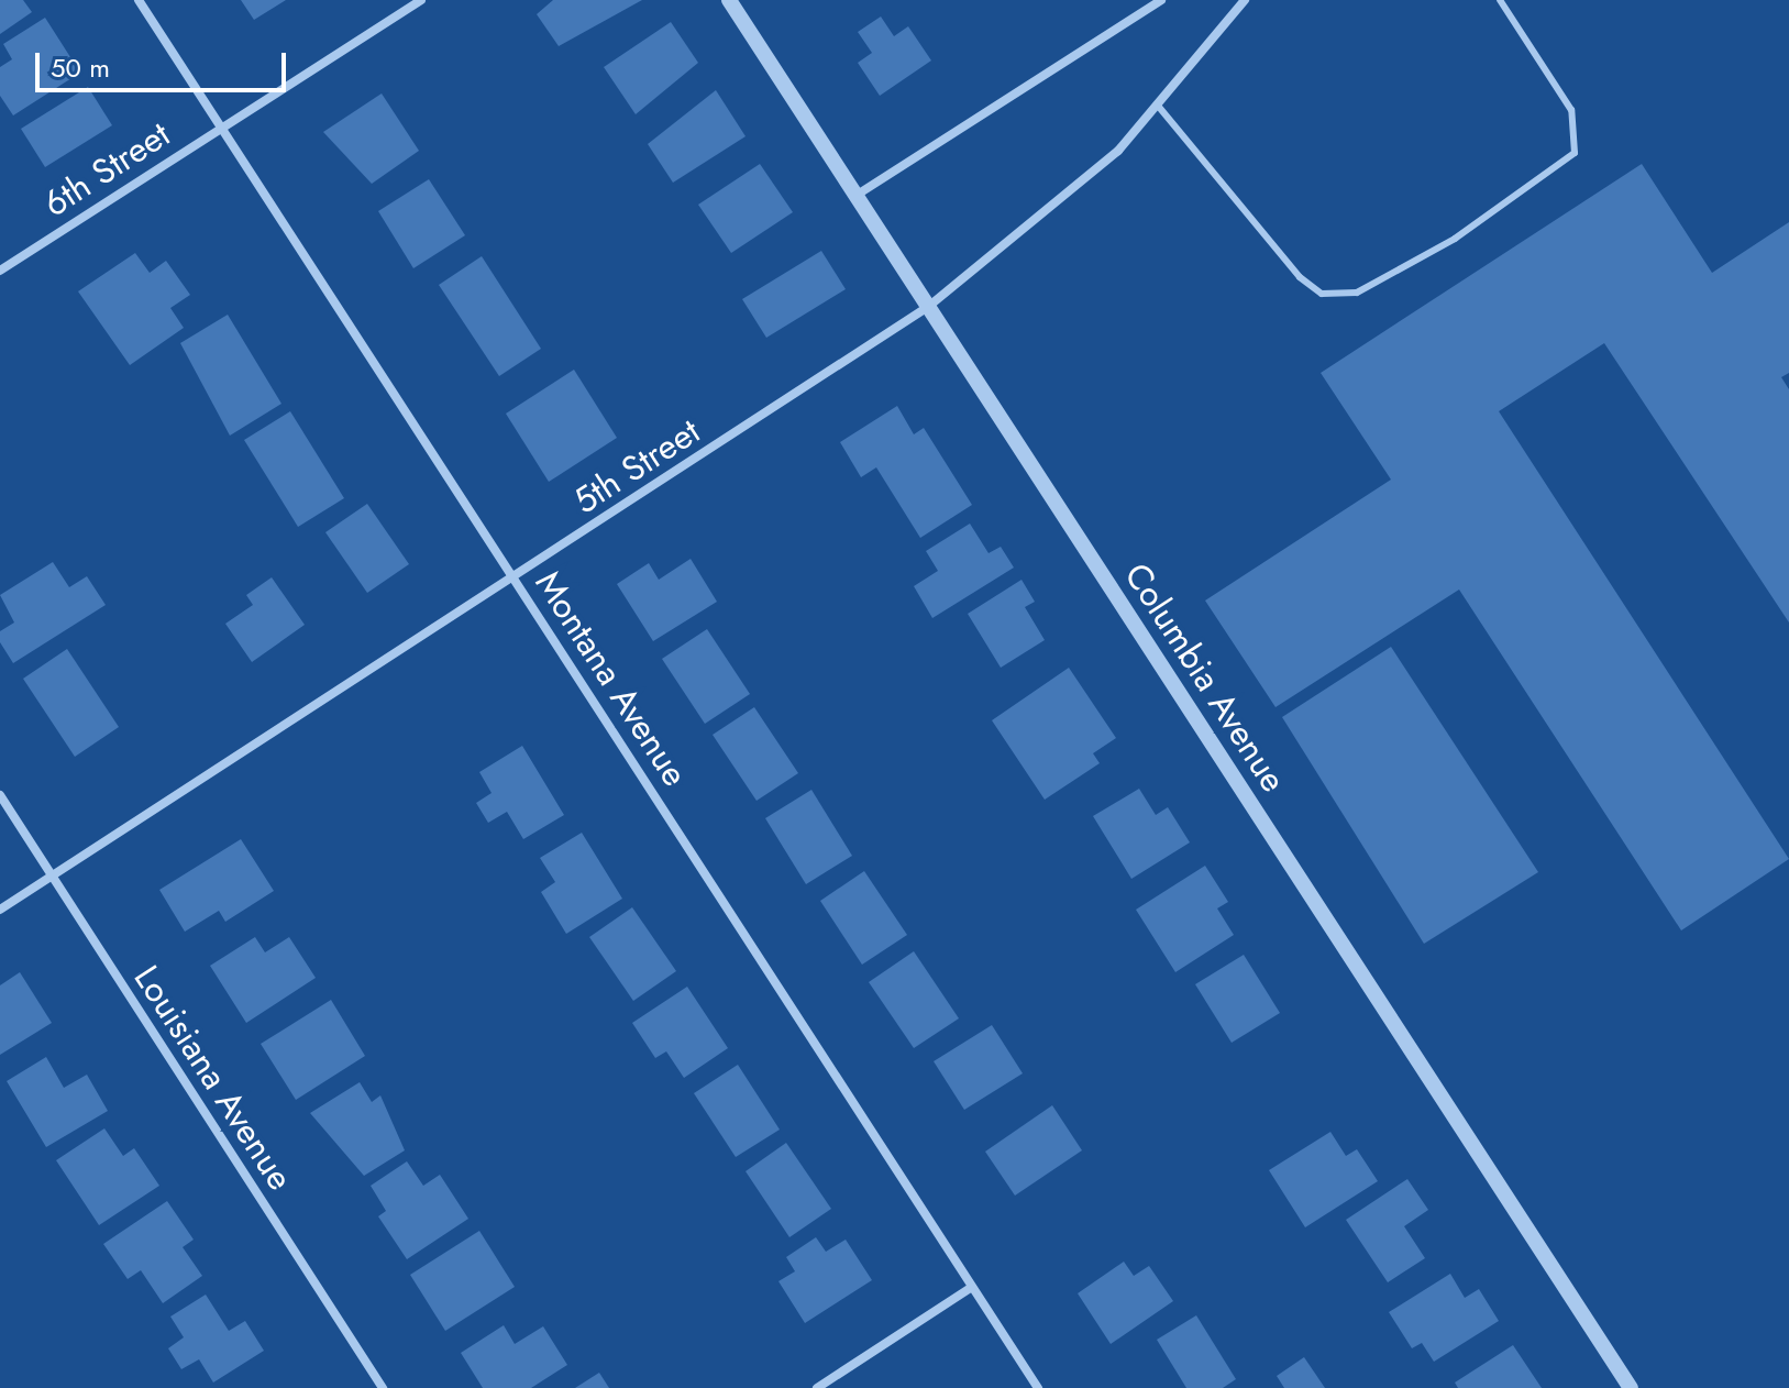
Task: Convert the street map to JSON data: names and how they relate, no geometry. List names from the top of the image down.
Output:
{
  "streets": {
    "street": [
      "6th Street",
      "5th Street",
      "Columbia Avenue",
      "Montana Avenue",
      "Louisiana Avenue"
    ]
  },
  "crossings": [
    ["6th Street", "Montana Avenue"],
    ["5th Street", "Columbia Avenue"],
    ["5th Street", "Montana Avenue"],
    ["5th Street", "Louisiana Avenue"]
  ],
  "scale_bar": "50 m"
}
